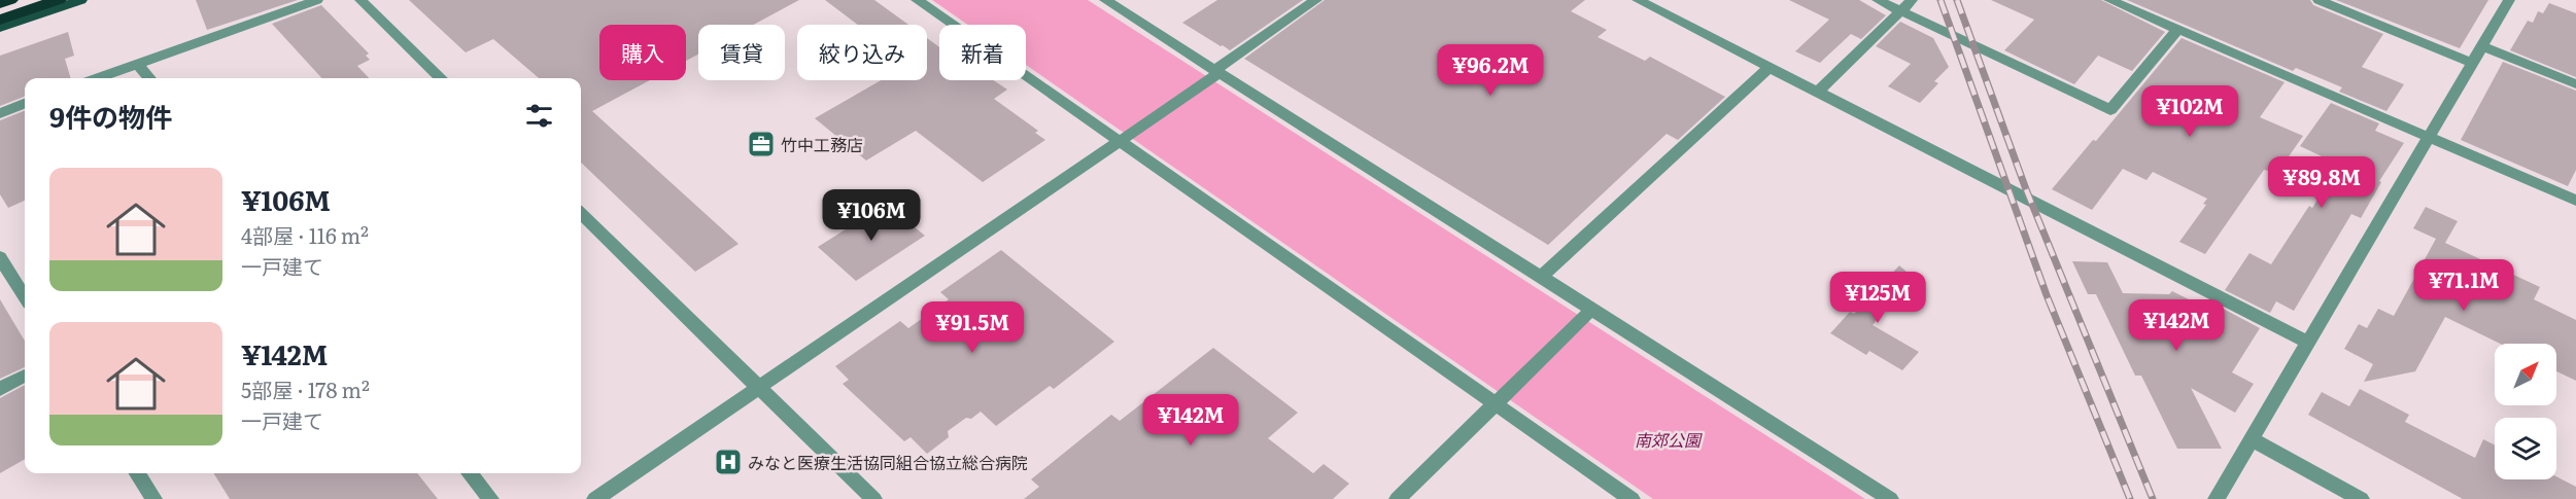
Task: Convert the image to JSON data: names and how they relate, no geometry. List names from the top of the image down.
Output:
{
  "parks": ["南郊公園"],
  "places": {
    "office": ["竹中工務店"],
    "hospital": ["みなと医療生活協同組合協立総合病院"]
  },
  "north": "top right",
  "page": {
    "chip": [
      "購入",
      "賃貸",
      "絞り込み",
      "新着"
    ],
    "price": [
      "¥96.2M",
      "¥102M",
      "¥89.8M",
      "¥106M",
      "¥71.1M",
      "¥125M",
      "¥142M",
      "¥91.5M",
      "¥142M"
    ],
    "heading": "9件の物件",
    "list": [
      {
        "name": "¥106M",
        "note": "4部屋 · 116 m² · 一戸建て"
      },
      {
        "name": "¥142M",
        "note": "5部屋 · 178 m² · 一戸建て"
      }
    ]
  }
}
